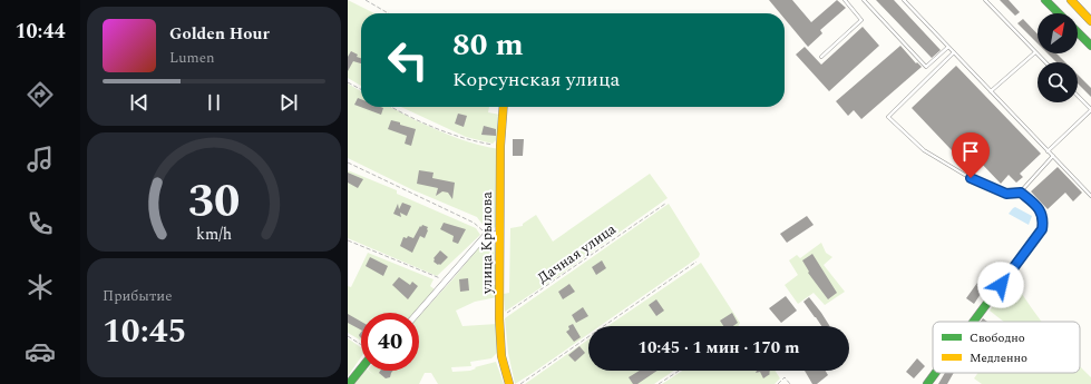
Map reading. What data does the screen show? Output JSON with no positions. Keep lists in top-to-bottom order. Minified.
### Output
{"streets":{"main road":["улица Крылова"],"path":["Дачная улица"]},"crossings":[["улица Крылова","Дачная улица"]],"legend":["Свободно","Медленно"],"north":"top right","page":{"tabs":"10:44","turn":["80 m","Корсунская улица"],"song":["Golden Hour","Lumen"],"tile":["Прибытие","10:45"],"limit":"40","trip":"10:45 · 1 мин · 170 m","gauge":["30","km/h"]}}
